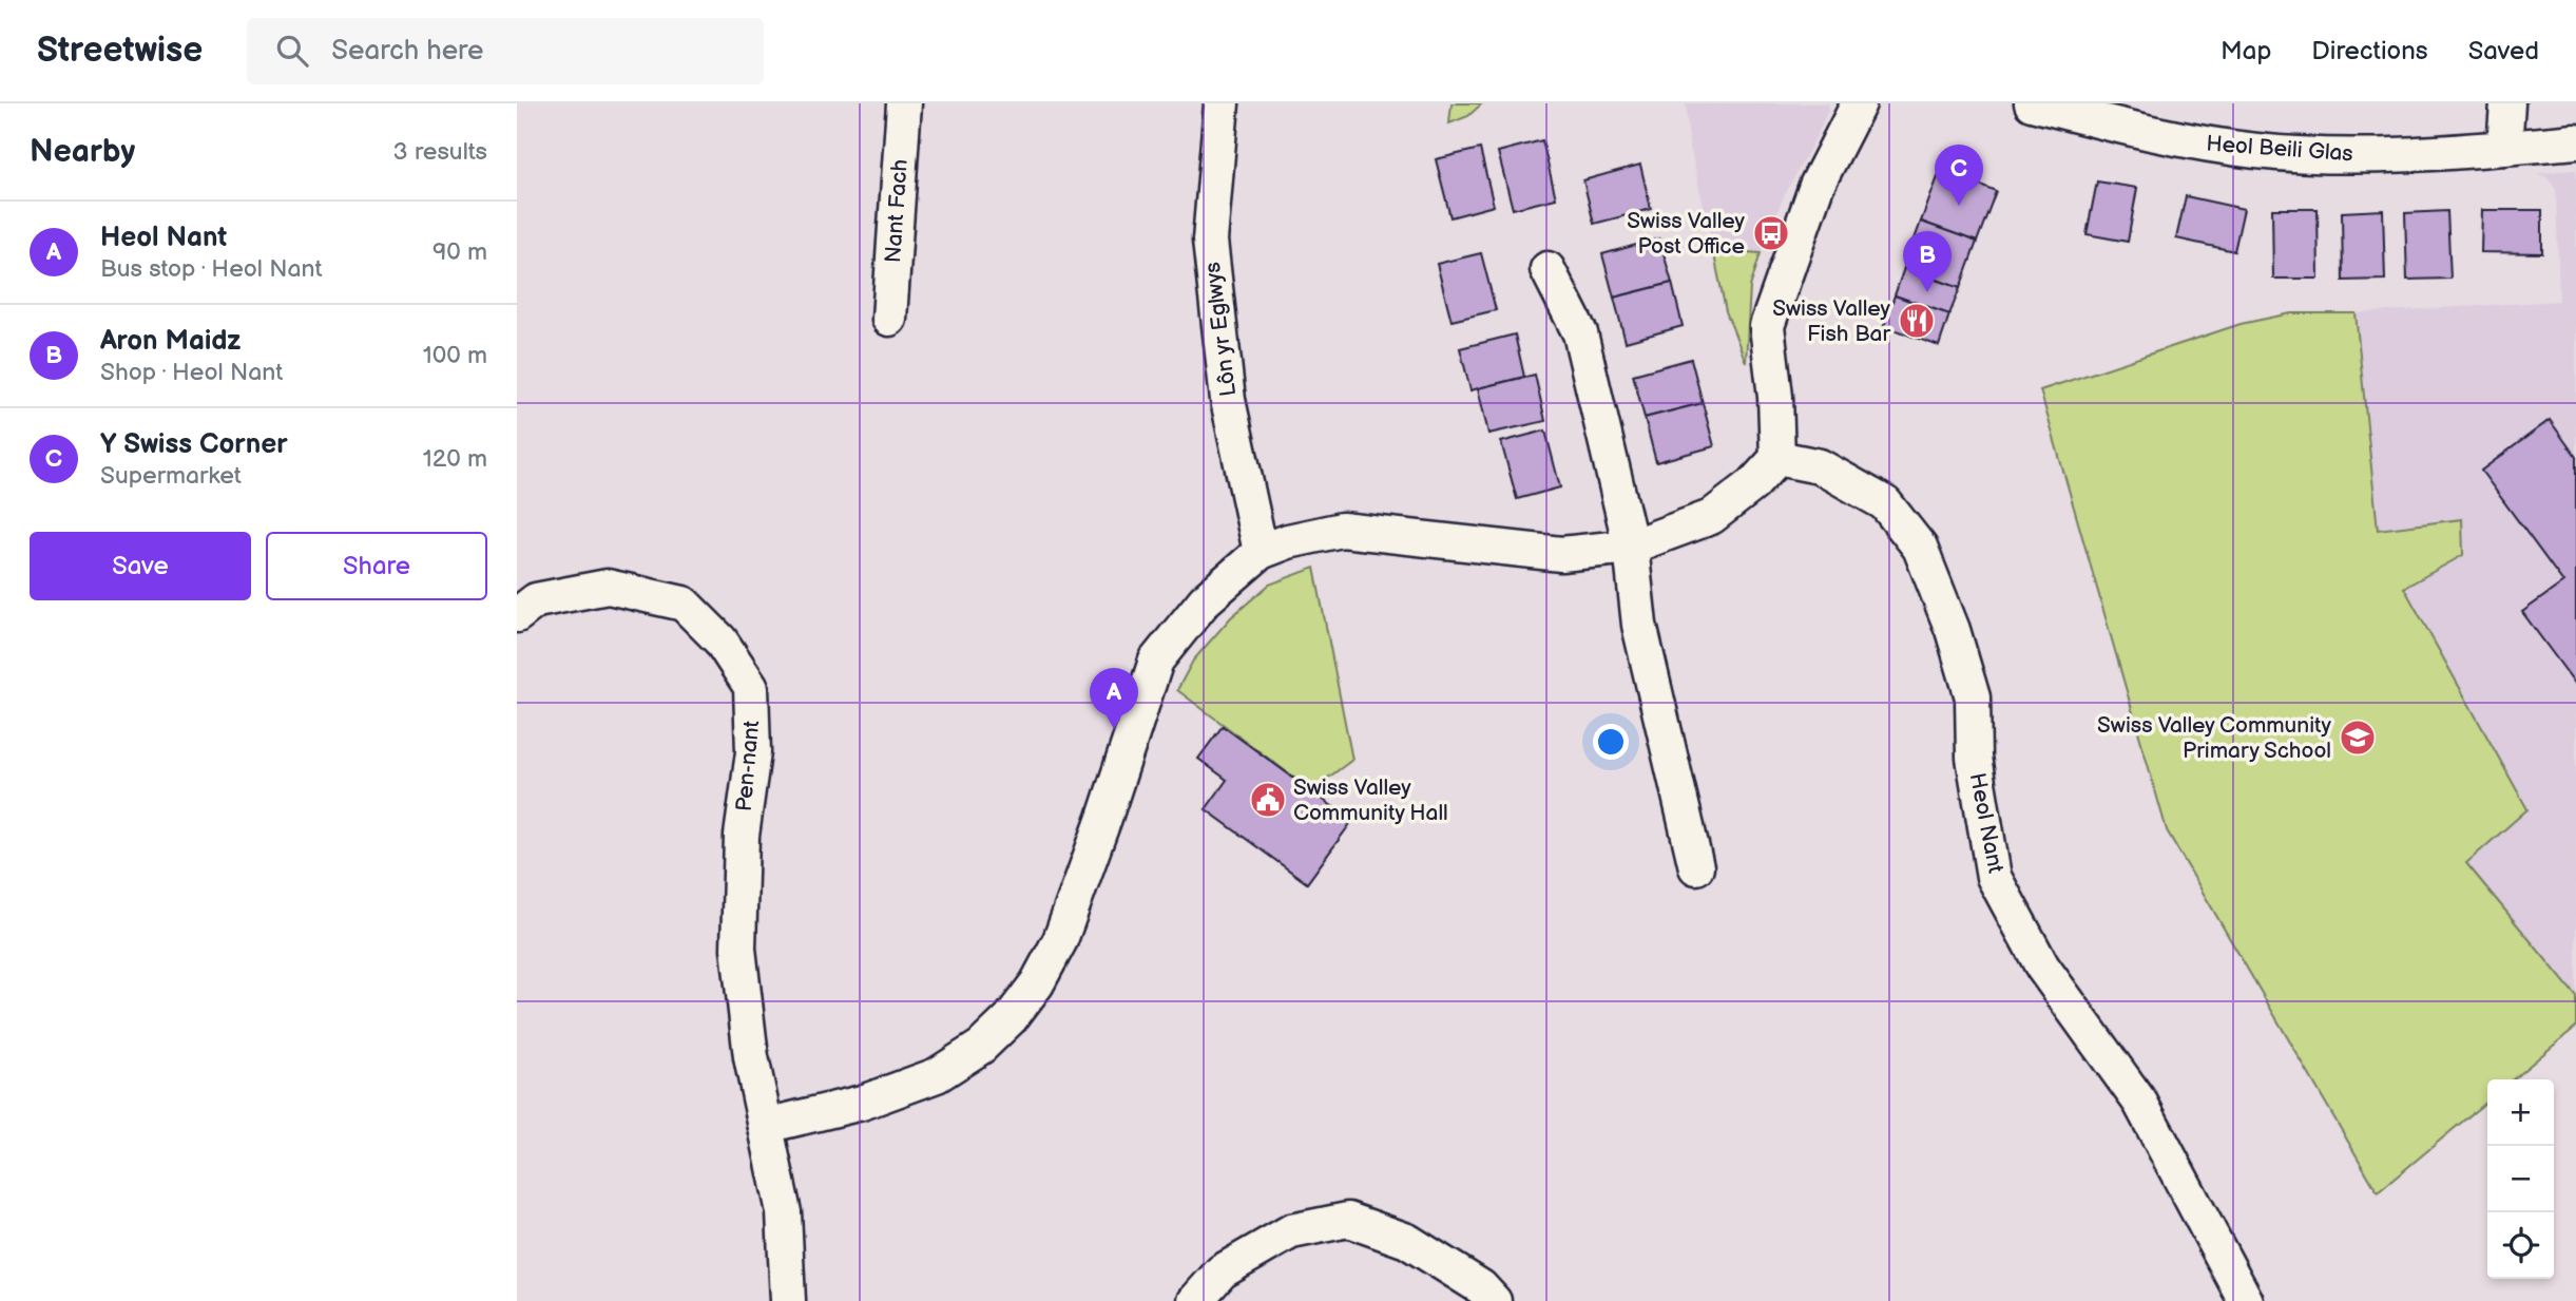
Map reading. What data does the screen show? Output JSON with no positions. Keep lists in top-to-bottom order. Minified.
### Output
{"streets":{"street":["Heol Beili Glas","Nant Fach","Lôn yr Eglwys","Pen-nant","Heol Nant"]},"places":{"bus stop":["Swiss Valley Post Office"],"restaurant":["Swiss Valley Fish Bar"],"school or university":["Swiss Valley Community Primary School"],"public building":["Swiss Valley Community Hall"]},"page":{"header":"Streetwise","search":"Search here","nav":["Map","Directions","Saved"],"heading":["Nearby","3 results"],"pins":["C","B","A"],"list":[{"mark":"A","name":"Heol Nant","note":"Bus stop · Heol Nant","value":"90 m"},{"mark":"B","name":"Aron Maidz","note":"Shop · Heol Nant","value":"100 m"},{"mark":"C","name":"Y Swiss Corner","note":"Supermarket","value":"120 m"}],"buttons":["Save","Share"],"map_buttons":["+","−"]}}
